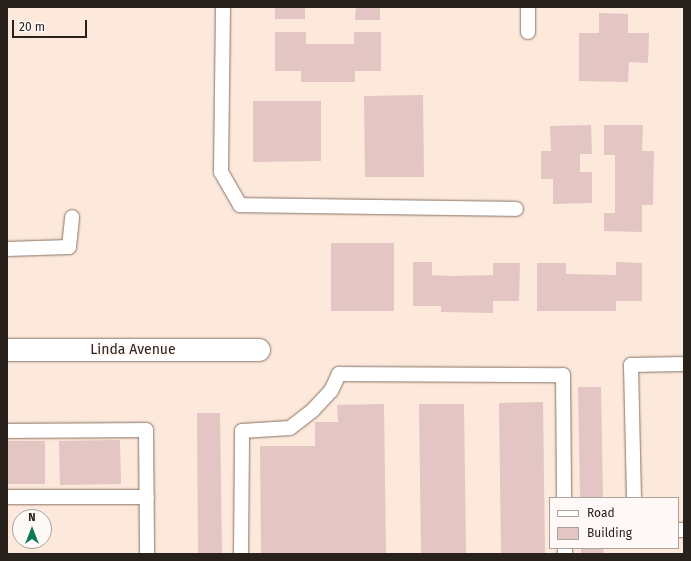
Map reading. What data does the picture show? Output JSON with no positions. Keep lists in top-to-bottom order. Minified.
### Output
{"streets":{"street":["Linda Avenue"]},"legend":["Road","Building"],"scale_bar":"20 m","north":"top"}
